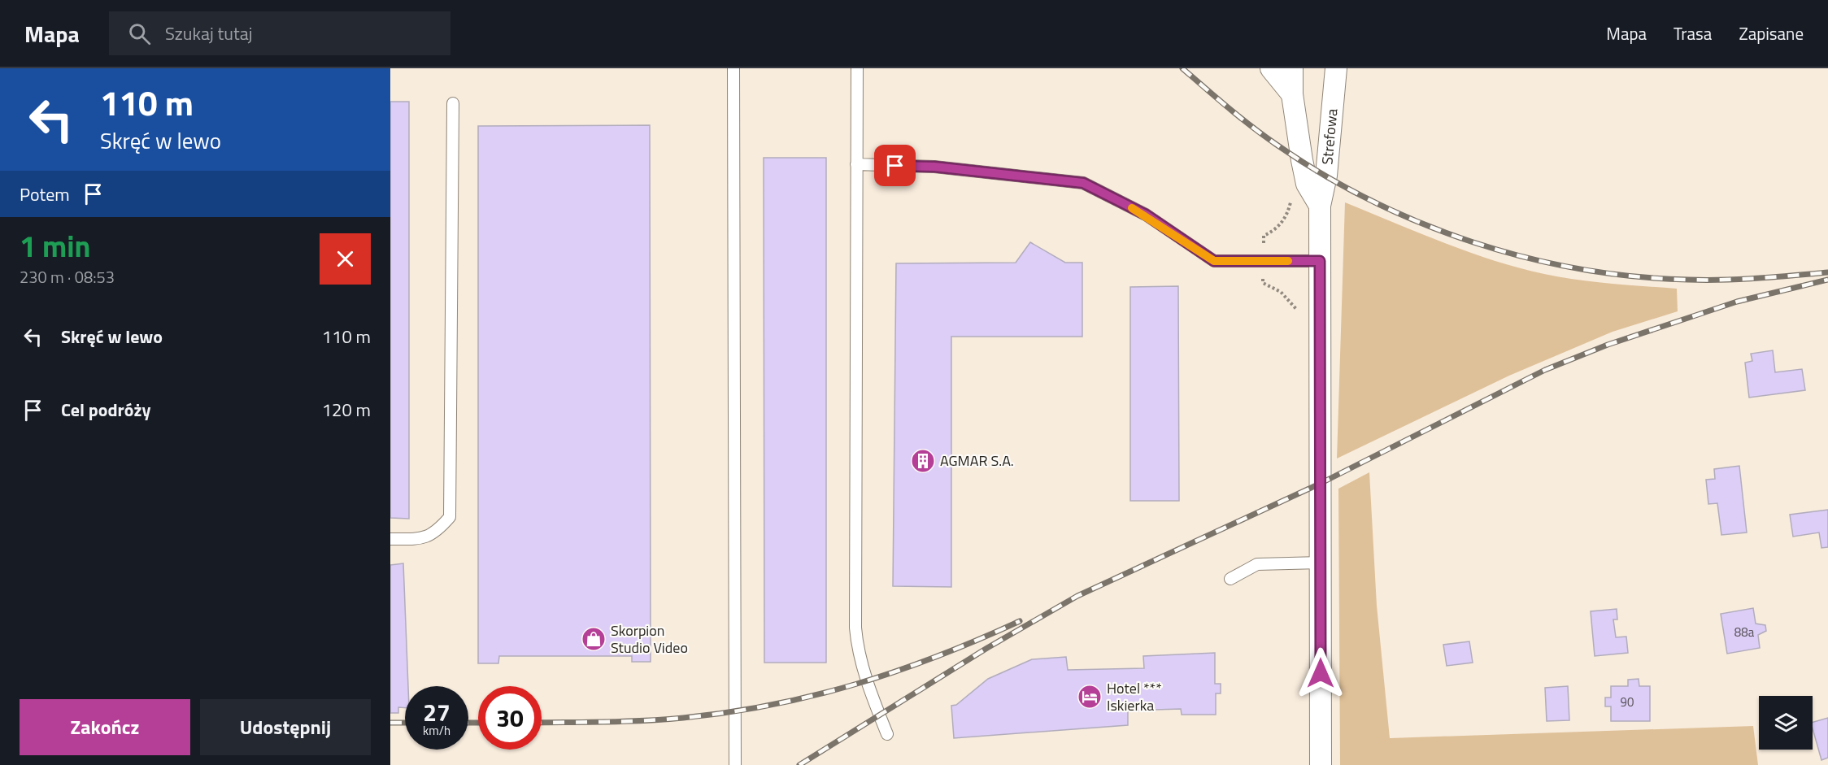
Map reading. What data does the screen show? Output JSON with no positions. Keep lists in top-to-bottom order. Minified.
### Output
{"streets":{"street":["Strefowa"]},"places":{"building":["AGMAR S.A."],"shop":["Skorpion Studio Video"],"hotel":["Hotel *** Iskierka"]},"house_numbers":["88a","90"],"page":{"header":"Mapa","search":"Szukaj tutaj","nav":["Mapa","Trasa","Zapisane"],"turn":["110 m","Skręć w lewo"],"then":"Potem","heading":["1 min","230 m · 08:53"],"list":[{"name":"Skręć w lewo","value":"110 m"},{"name":"Cel podróży","value":"120 m"}],"speed":"27 km/h","limit":"30","buttons":["Zakończ","Udostępnij"]}}
